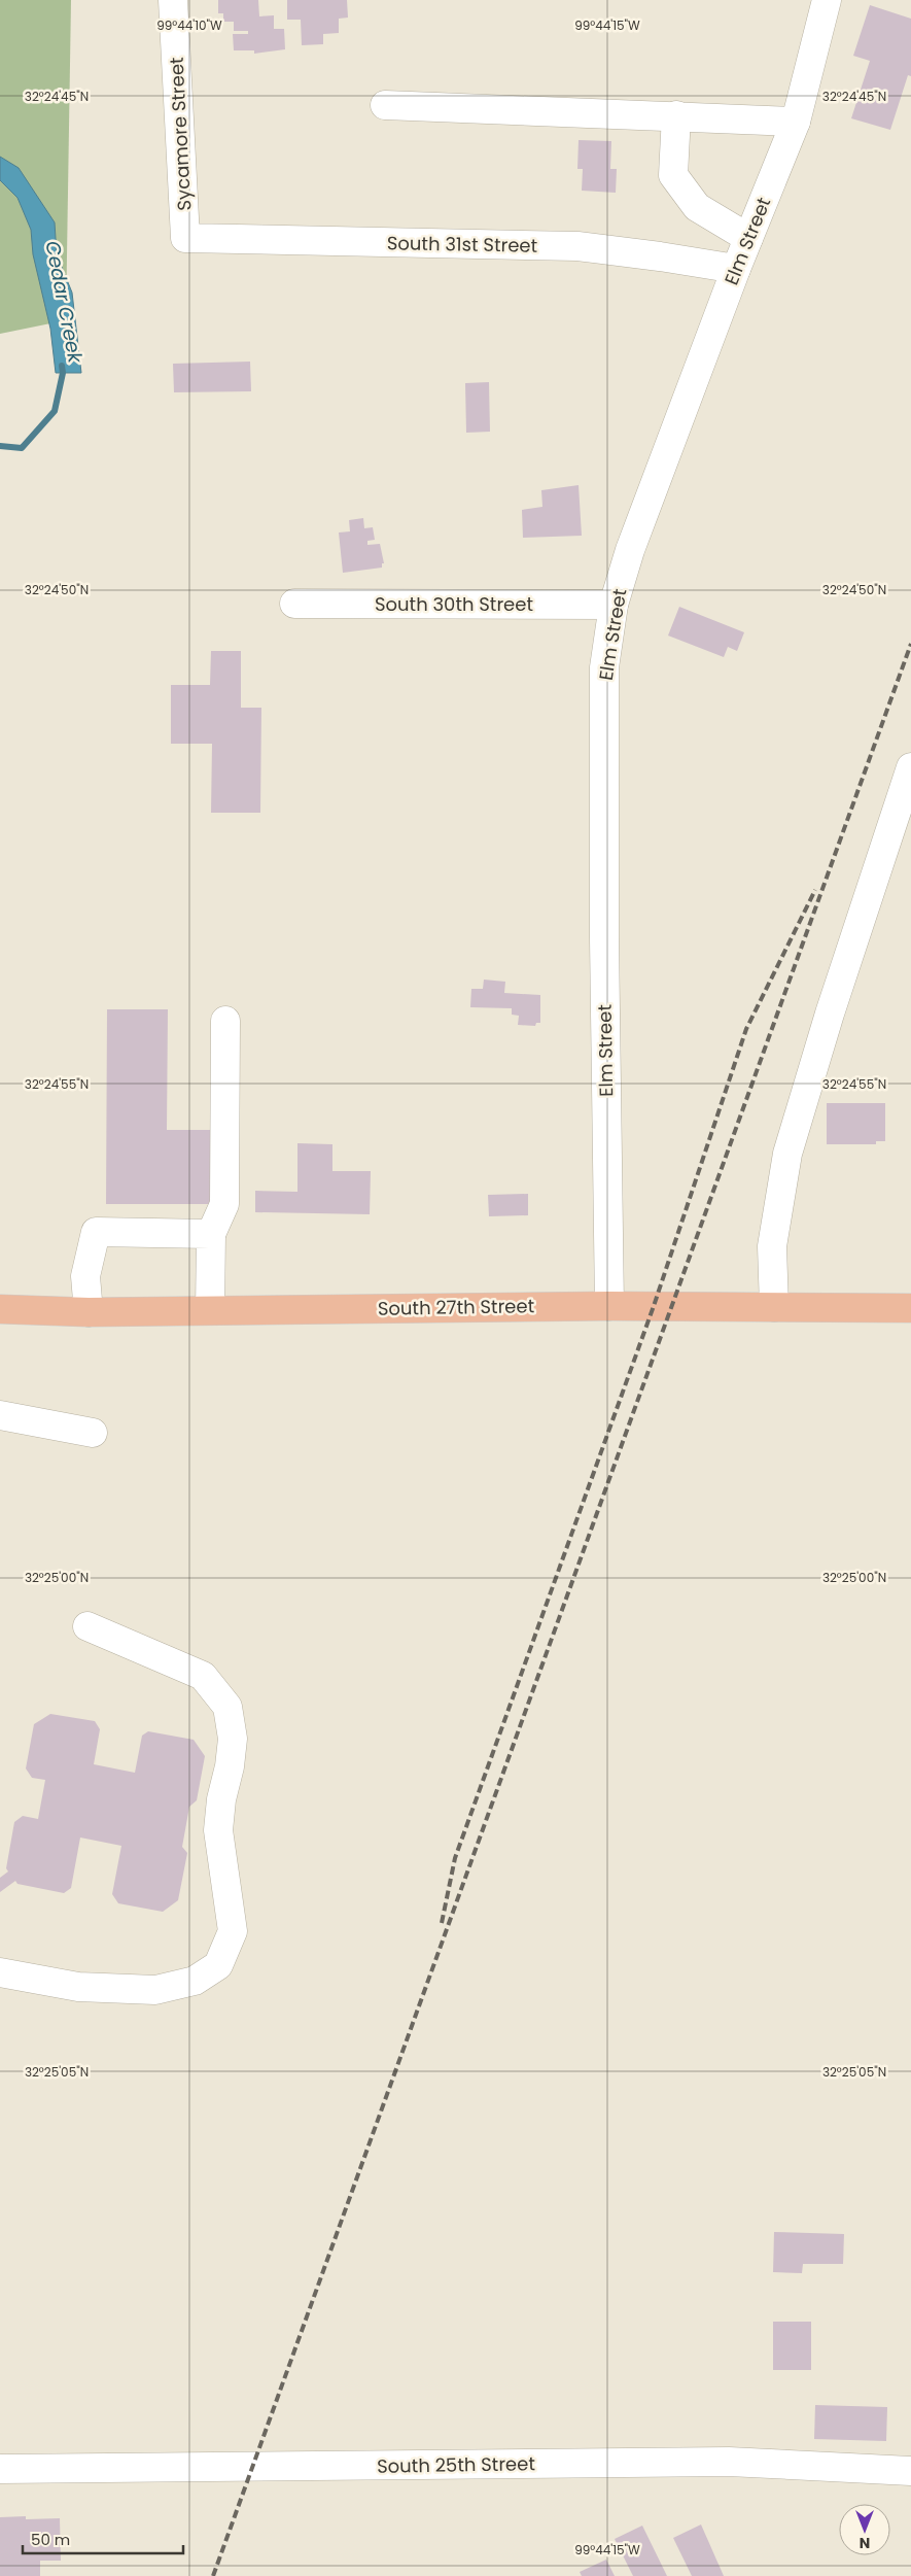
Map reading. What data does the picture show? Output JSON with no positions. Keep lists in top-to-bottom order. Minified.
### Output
{"streets":{"main road":["South 27th Street"],"street":["Sycamore Street","Elm Street","South 31st Street","South 30th Street","South 25th Street"]},"crossings":[["Sycamore Street","South 31st Street"],["Elm Street","South 31st Street"],["Elm Street","South 30th Street"],["Elm Street","South 27th Street"]],"water":["Cedar Creek"],"scale_bar":"50 m","north":"bottom","coordinates":["99°44'10\"W","99°44'15\"W","32°24'45\"N","32°24'50\"N","32°24'55\"N","32°25'00\"N","32°25'05\"N"]}
